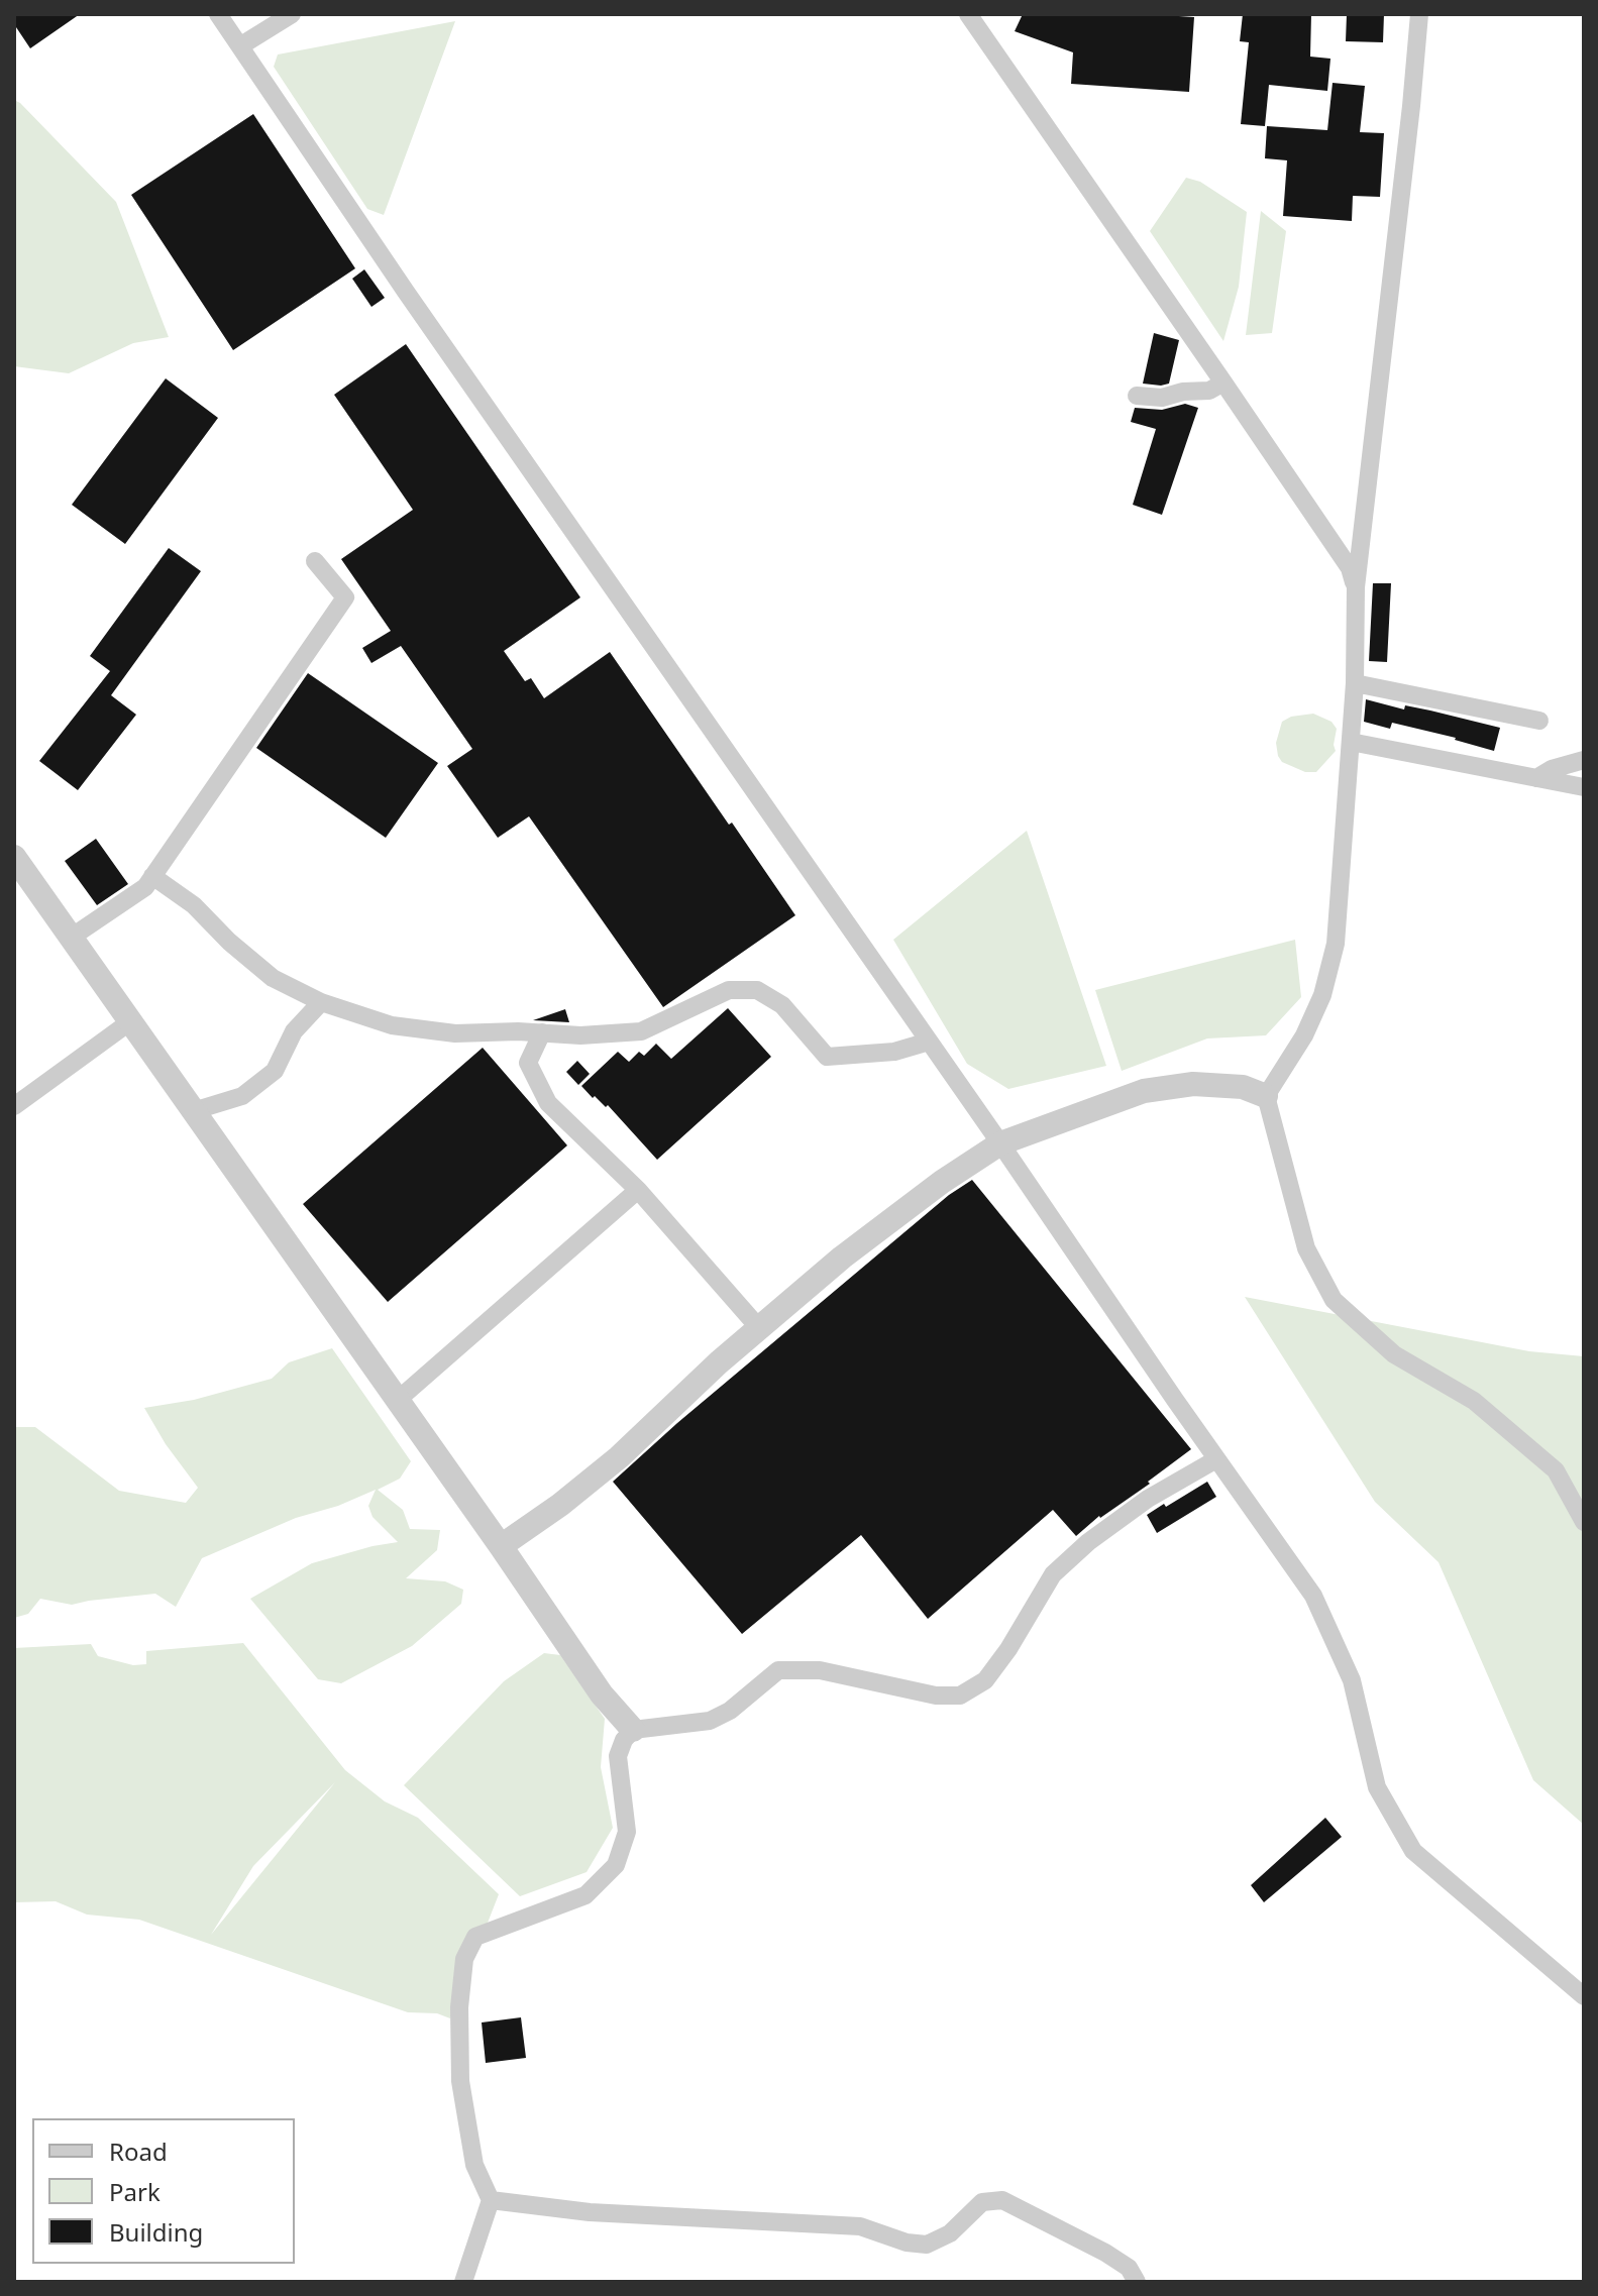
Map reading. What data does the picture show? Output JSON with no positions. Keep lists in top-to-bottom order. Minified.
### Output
{"legend":["Road","Park","Building"]}
